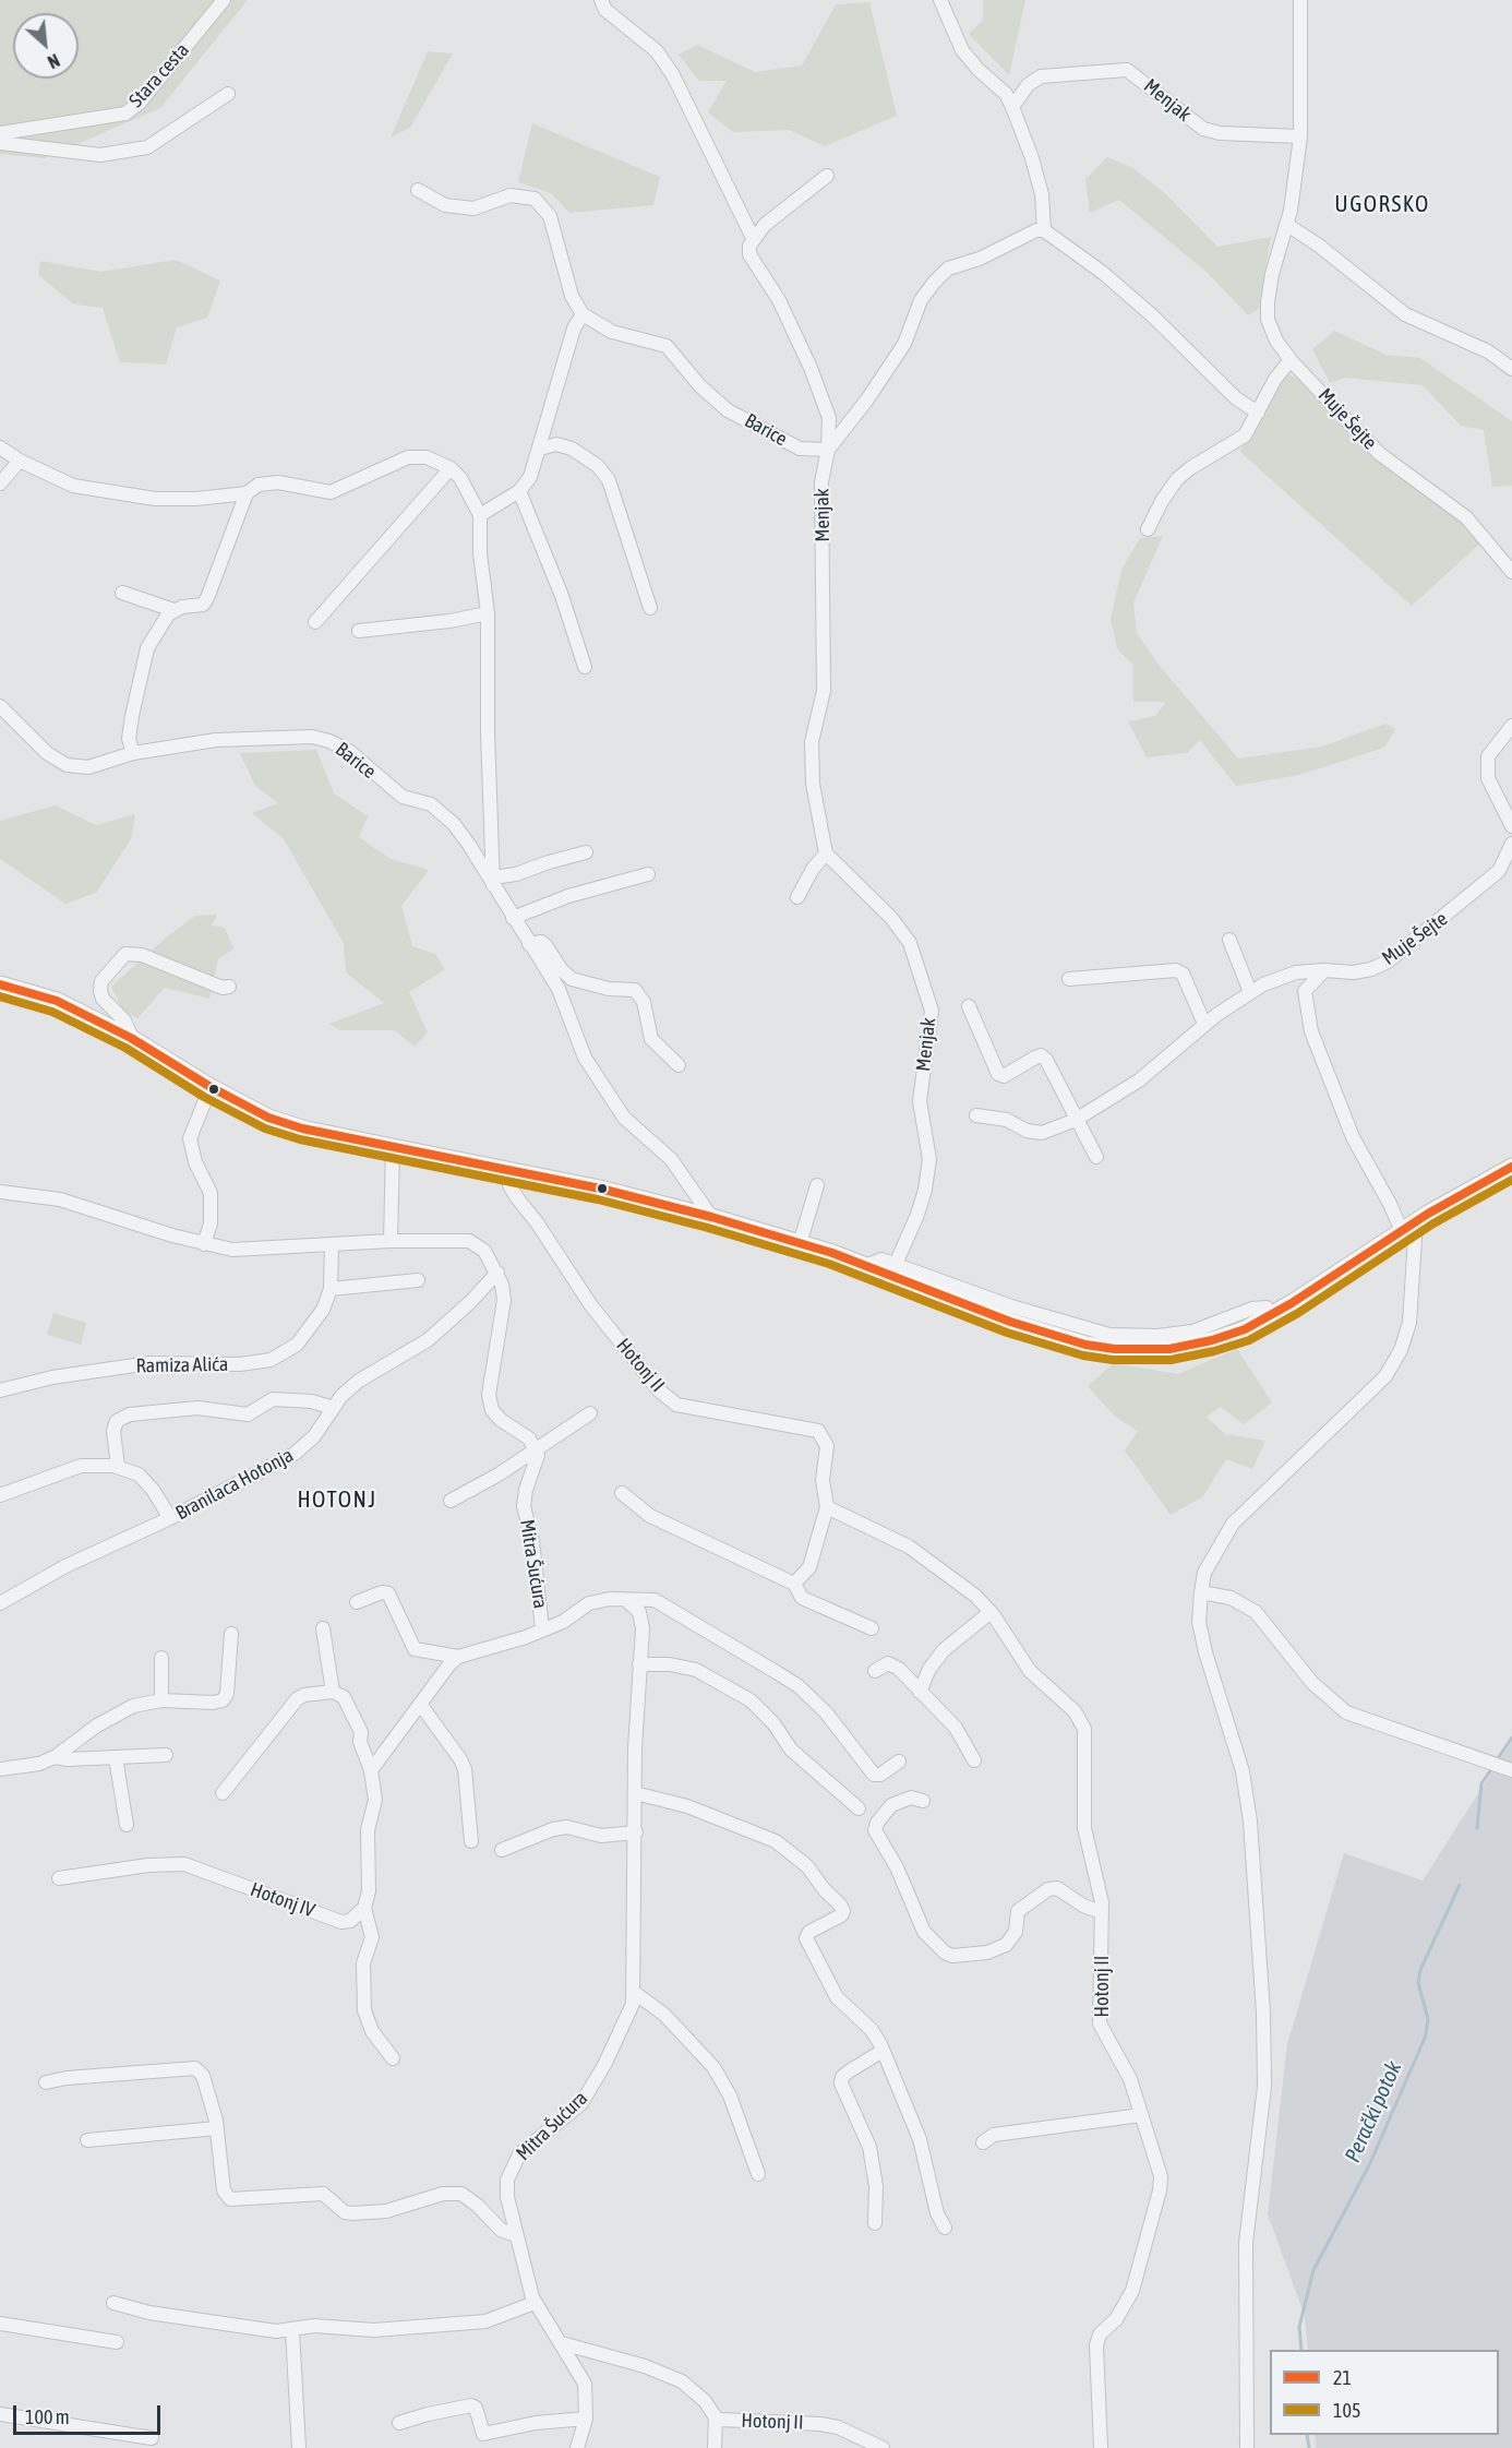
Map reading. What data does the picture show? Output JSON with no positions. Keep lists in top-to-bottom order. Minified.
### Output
{"streets":{"street":["Stara cesta","Menjak","Muje Šejte","Barice","Ramiza Alića","Hotonj II","Branilaca Hotonja","Mitra Šućura","Hotonj IV"]},"crossings":[["Menjak","Muje Šejte"],["Menjak","Barice"],["Hotonj II","Mitra Šućura"]],"districts":["UGORSKO","HOTONJ"],"water":["Perački potok"],"lines":["transit line 21","transit line 105"],"legend":["21","105"],"scale_bar":"100 m","north":"bottom right"}
